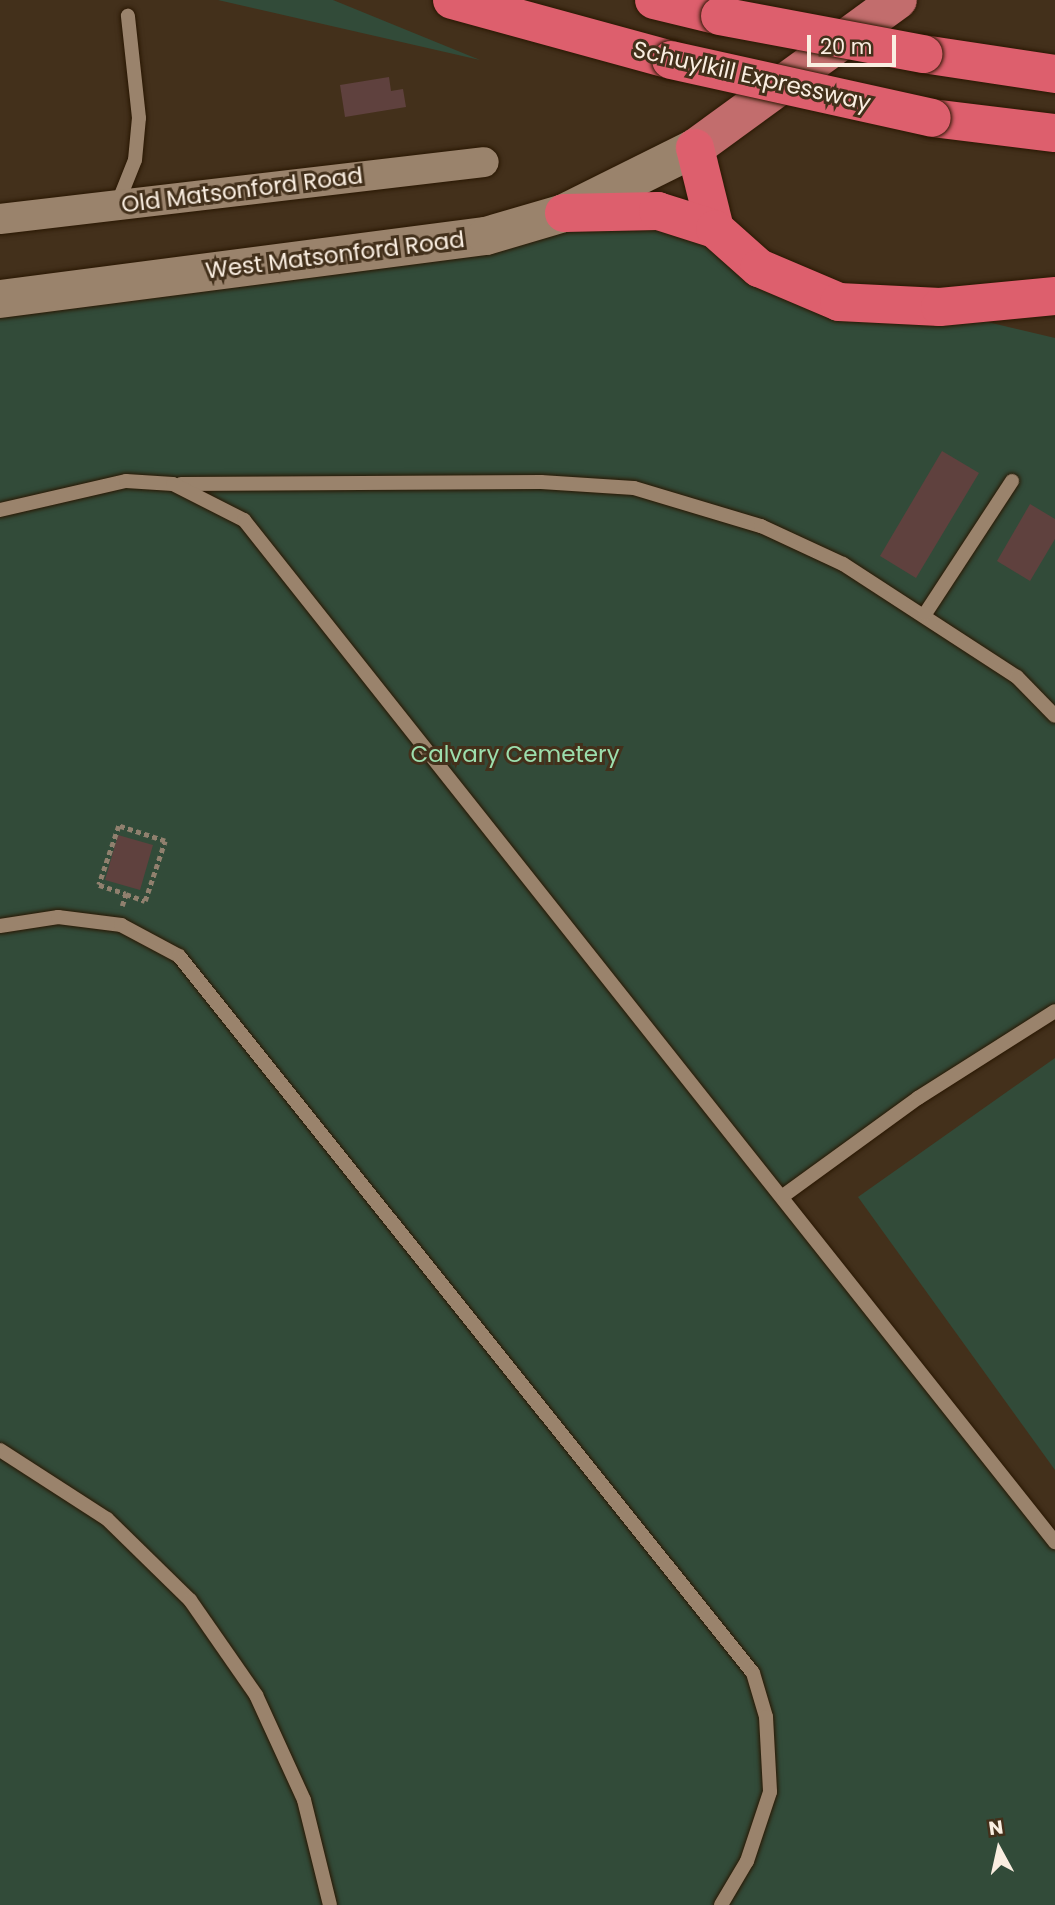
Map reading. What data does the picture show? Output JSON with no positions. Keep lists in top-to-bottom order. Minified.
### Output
{"streets":{"highway":["Schuylkill Expressway"],"main road":["West Matsonford Road"],"street":["Old Matsonford Road"]},"parks":["Calvary Cemetery"],"scale_bar":"20 m","north":"top"}
